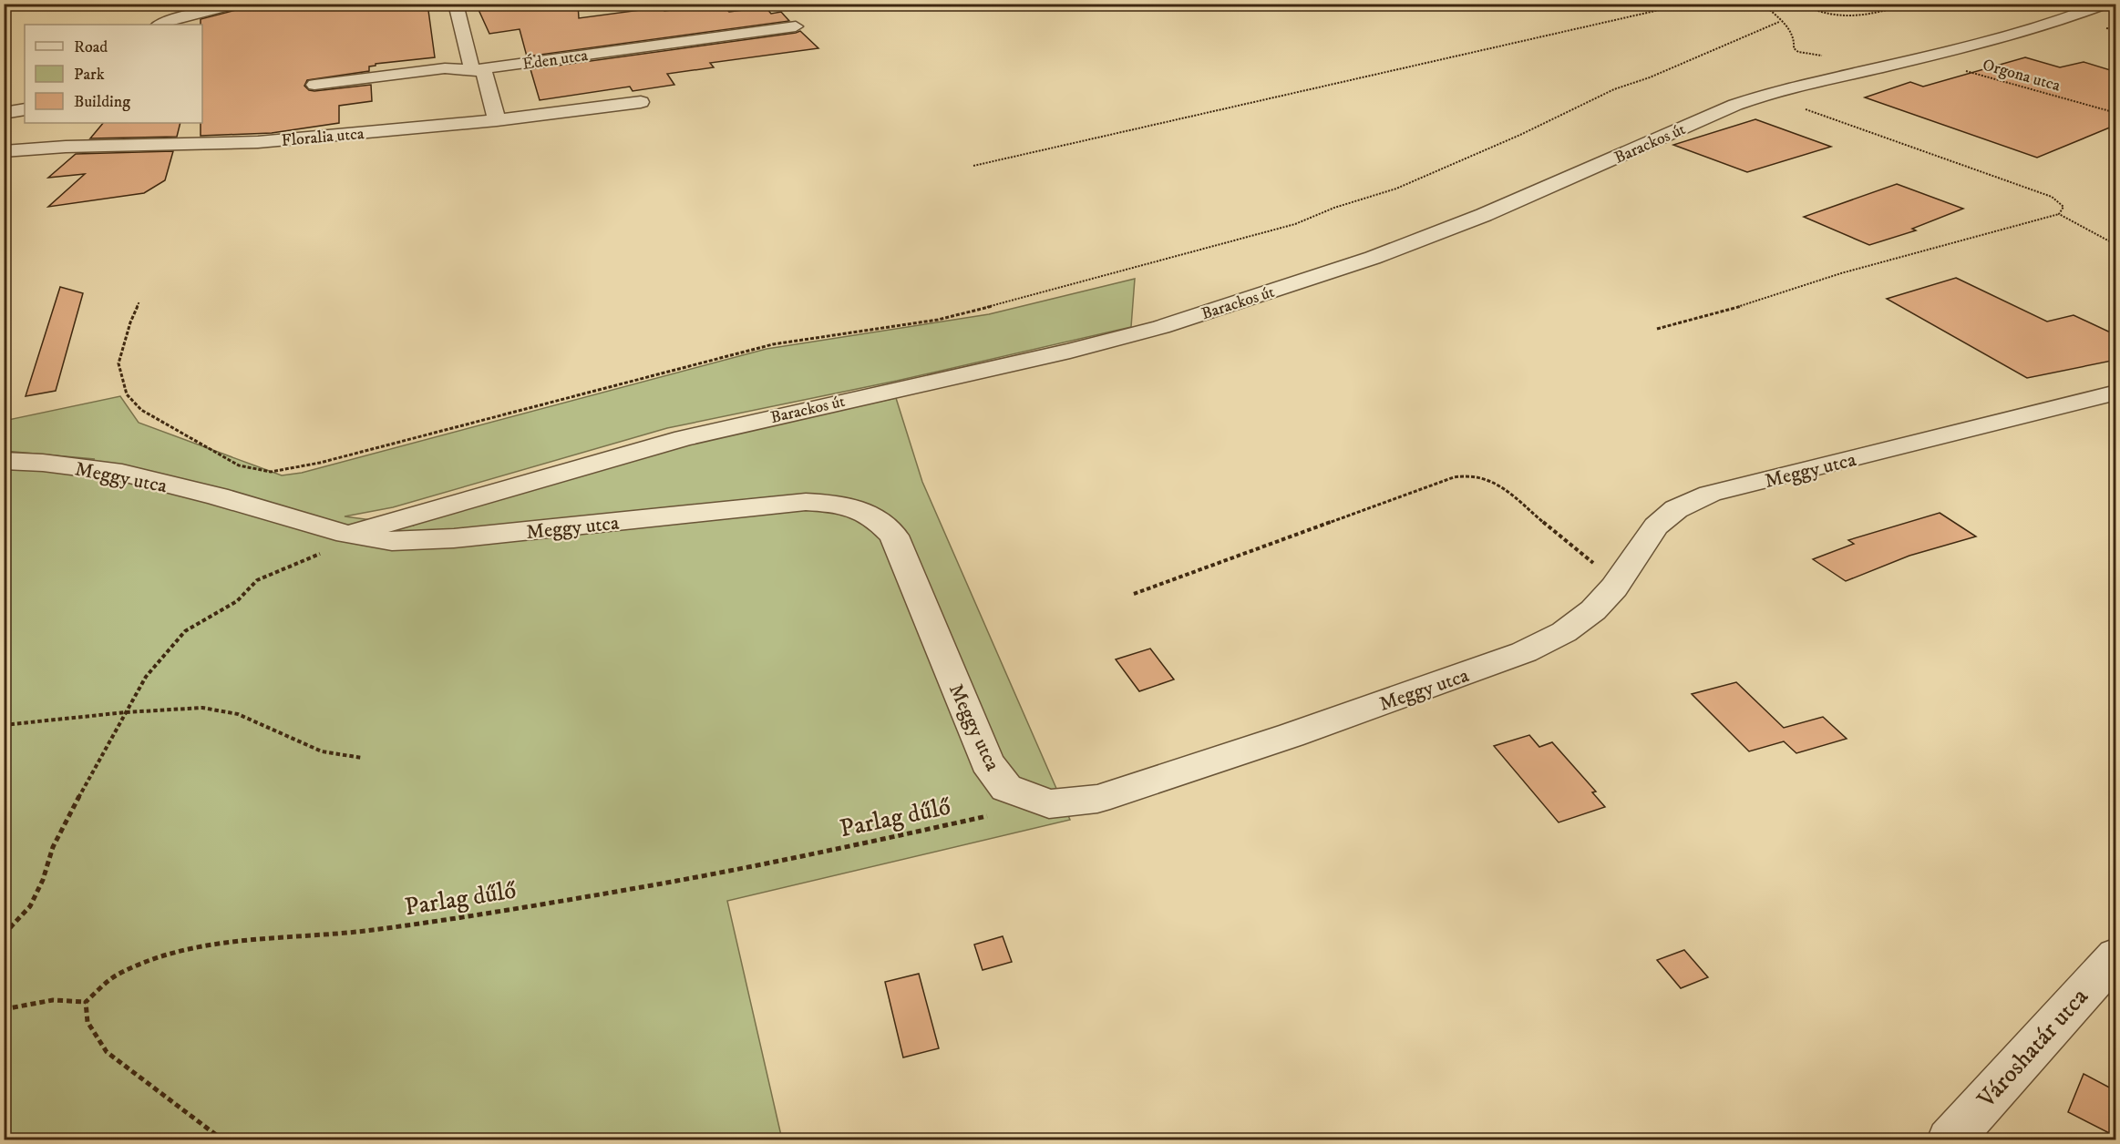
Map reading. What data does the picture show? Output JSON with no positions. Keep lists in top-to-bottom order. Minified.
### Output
{"streets":{"street":["Éden utca","Floralia utca","Barackos út","Meggy utca","Városhatár utca"],"path":["Orgona utca","Parlag dűlő"]},"crossings":[["Orgona utca","Barackos út"],["Barackos út","Meggy utca"],["Meggy utca","Parlag dűlő"]],"legend":["Road","Park","Building"]}
